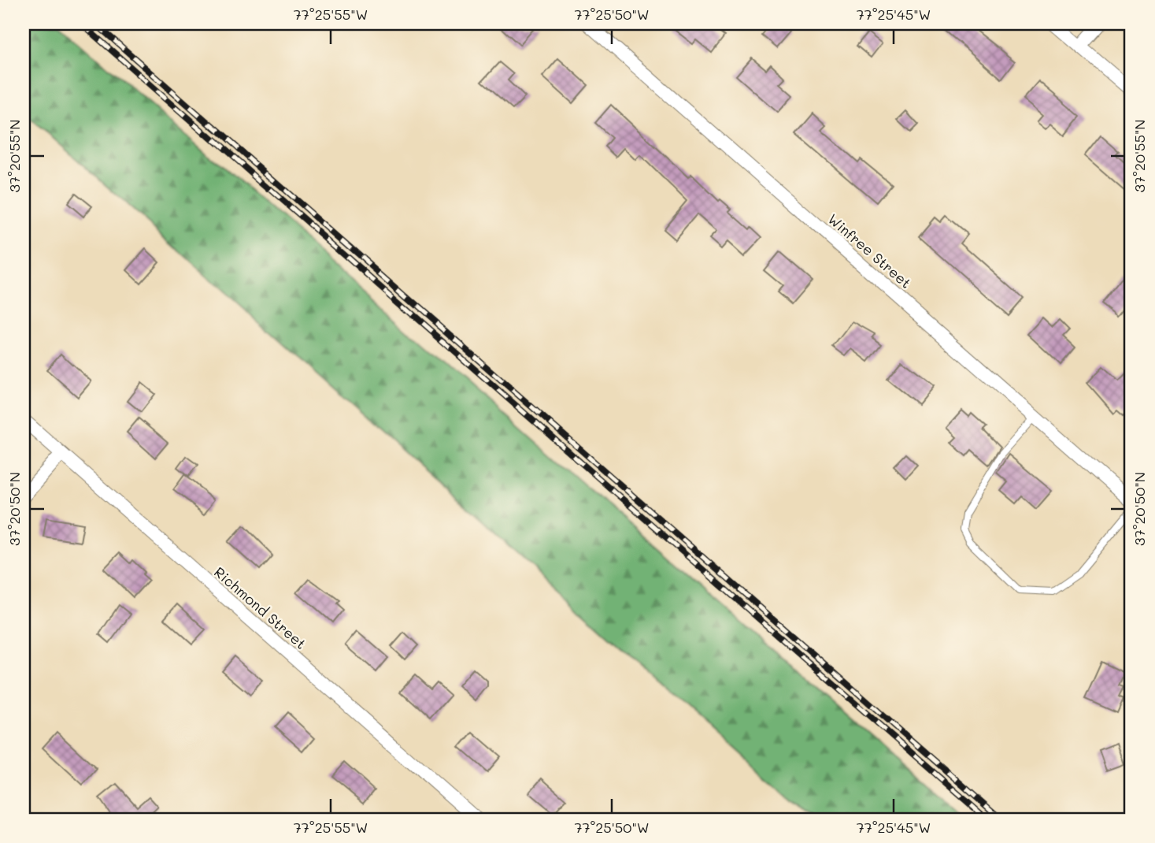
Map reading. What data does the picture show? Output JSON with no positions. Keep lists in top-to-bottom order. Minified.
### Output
{"streets":{"street":["Winfree Street","Richmond Street"]},"coordinates":["77°25'55\"W","77°25'50\"W","77°25'45\"W","37°20'55\"N","37°20'50\"N"]}
